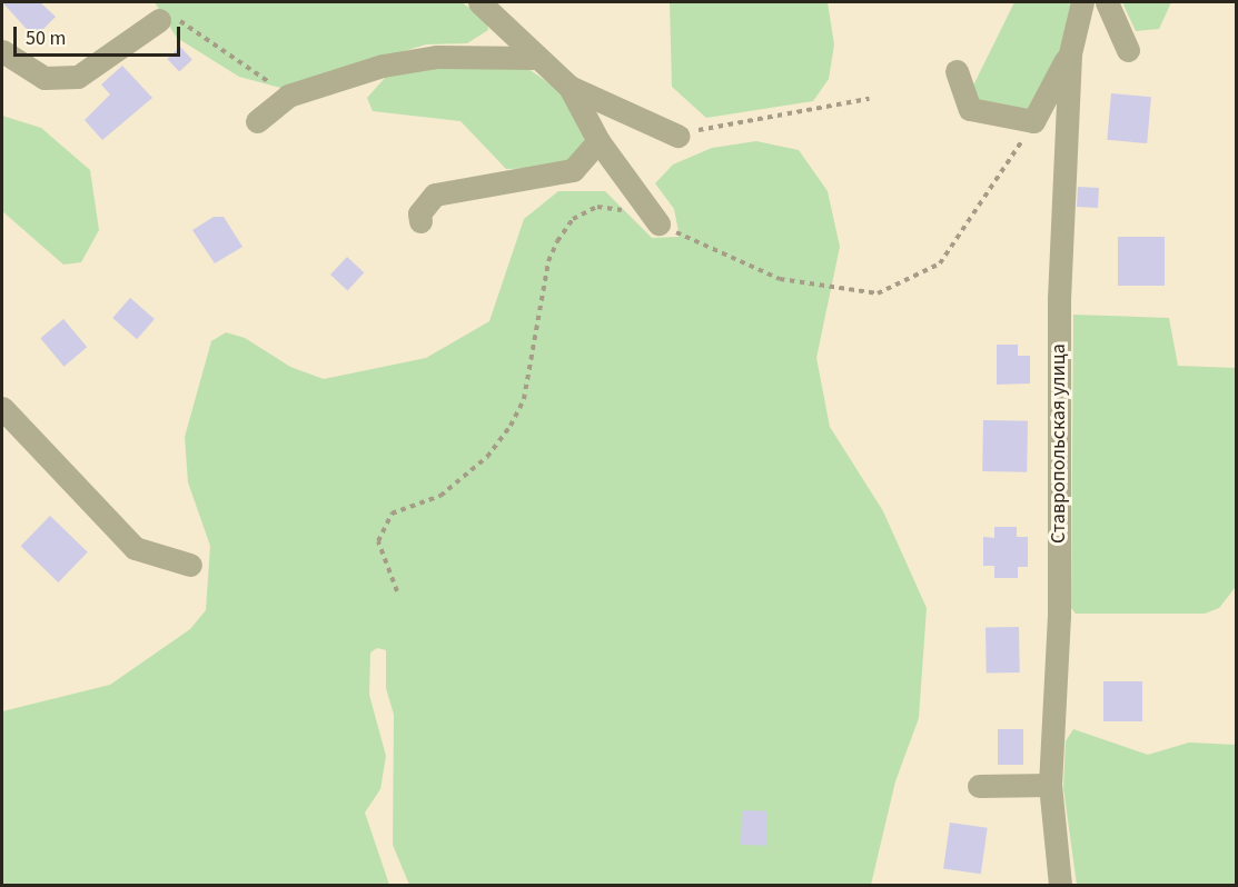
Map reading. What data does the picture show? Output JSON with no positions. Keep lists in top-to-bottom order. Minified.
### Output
{"streets":{"street":["Ставропольская улица"]},"scale_bar":"50 m"}
